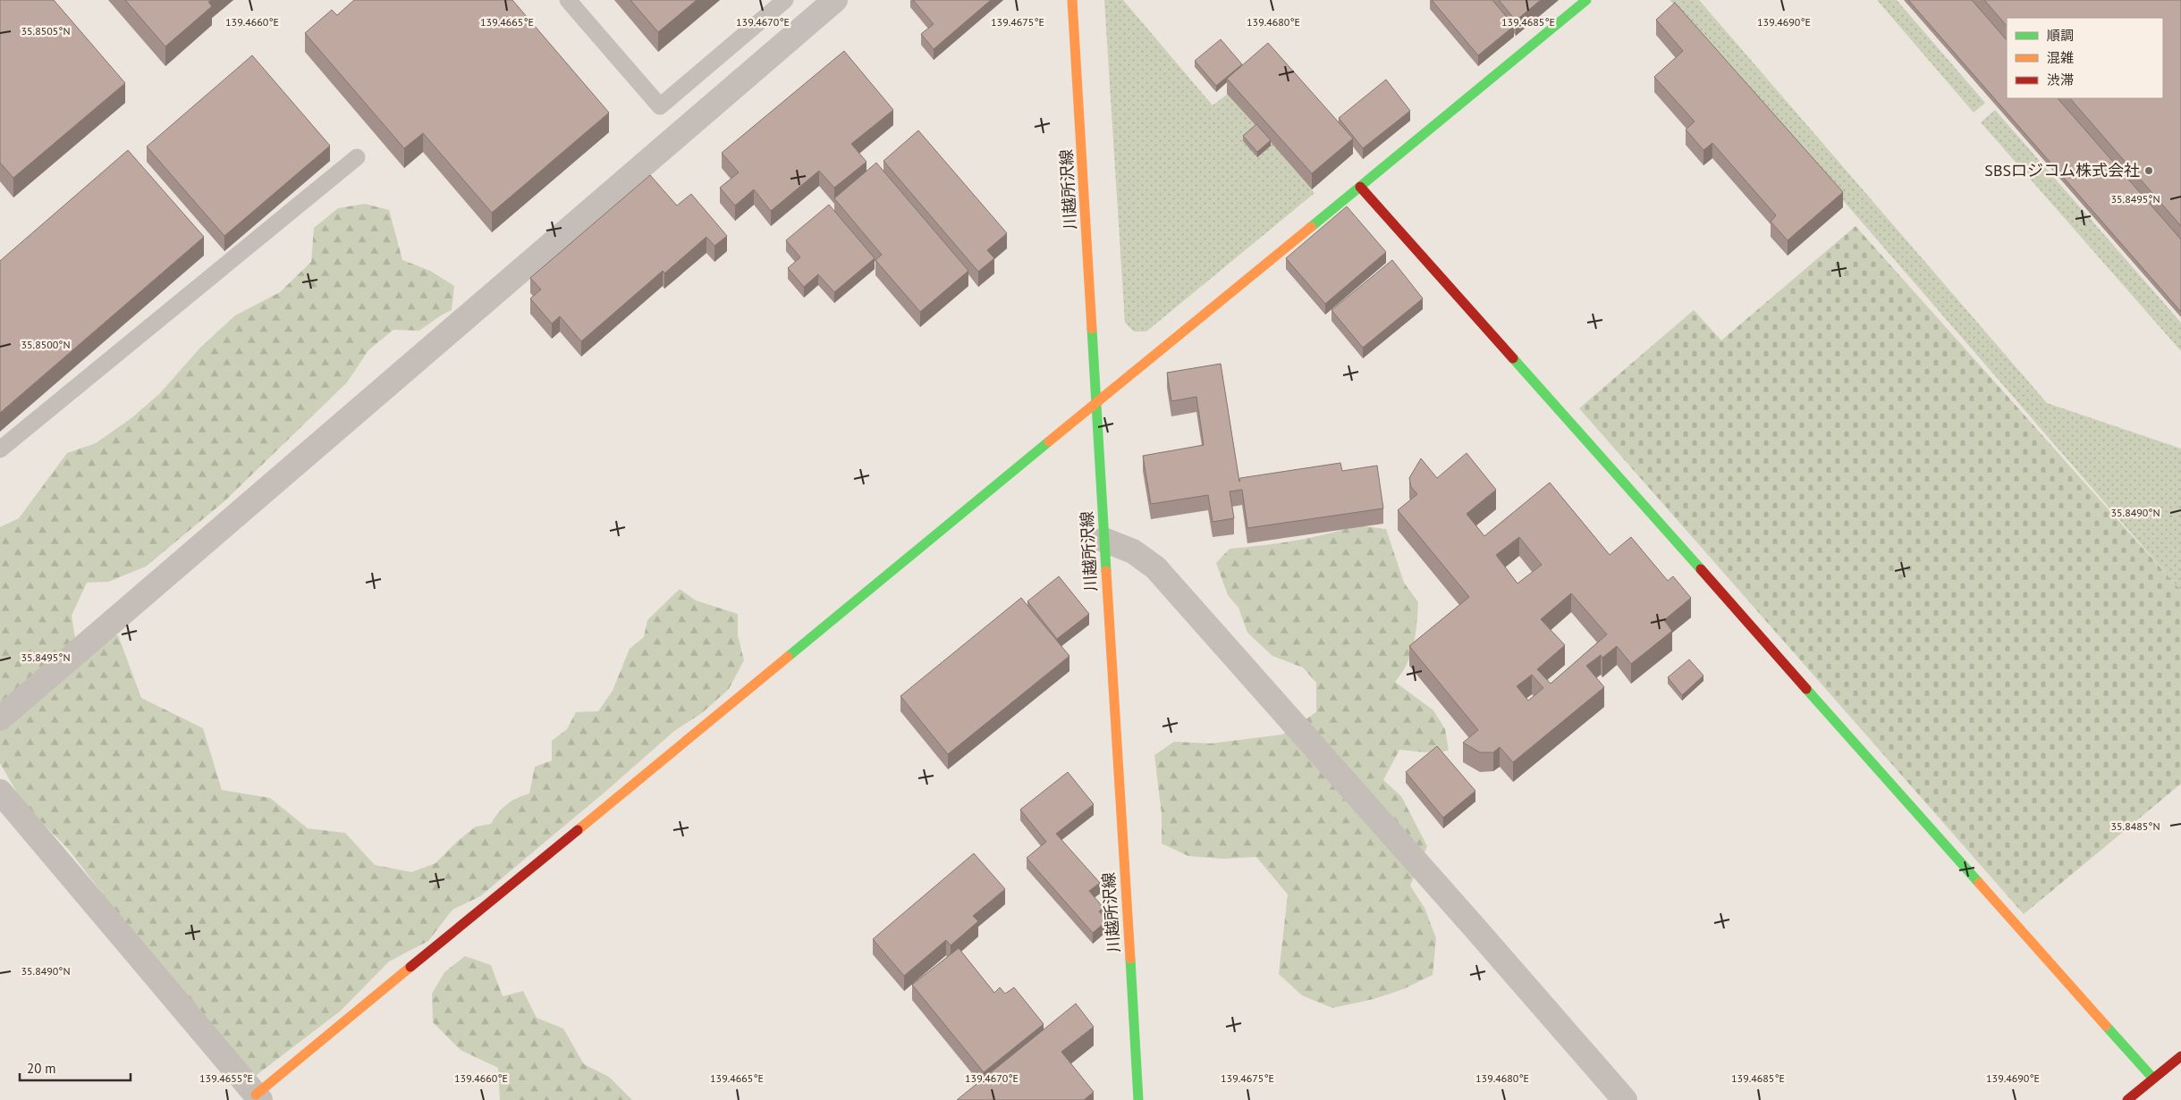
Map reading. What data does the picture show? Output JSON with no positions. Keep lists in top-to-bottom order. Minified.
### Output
{"streets":{"street":["川越所沢線"]},"places":["SBSロジコム株式会社"],"legend":["順調","混雑","渋滞"],"scale_bar":"20 m","coordinates":["139.4660°E","139.4665°E","139.4670°E","139.4675°E","139.4680°E","139.4685°E","139.4690°E","35.8505°N","35.8495°N","35.8500°N","35.8490°N","35.8485°N","139.4655°E"]}
